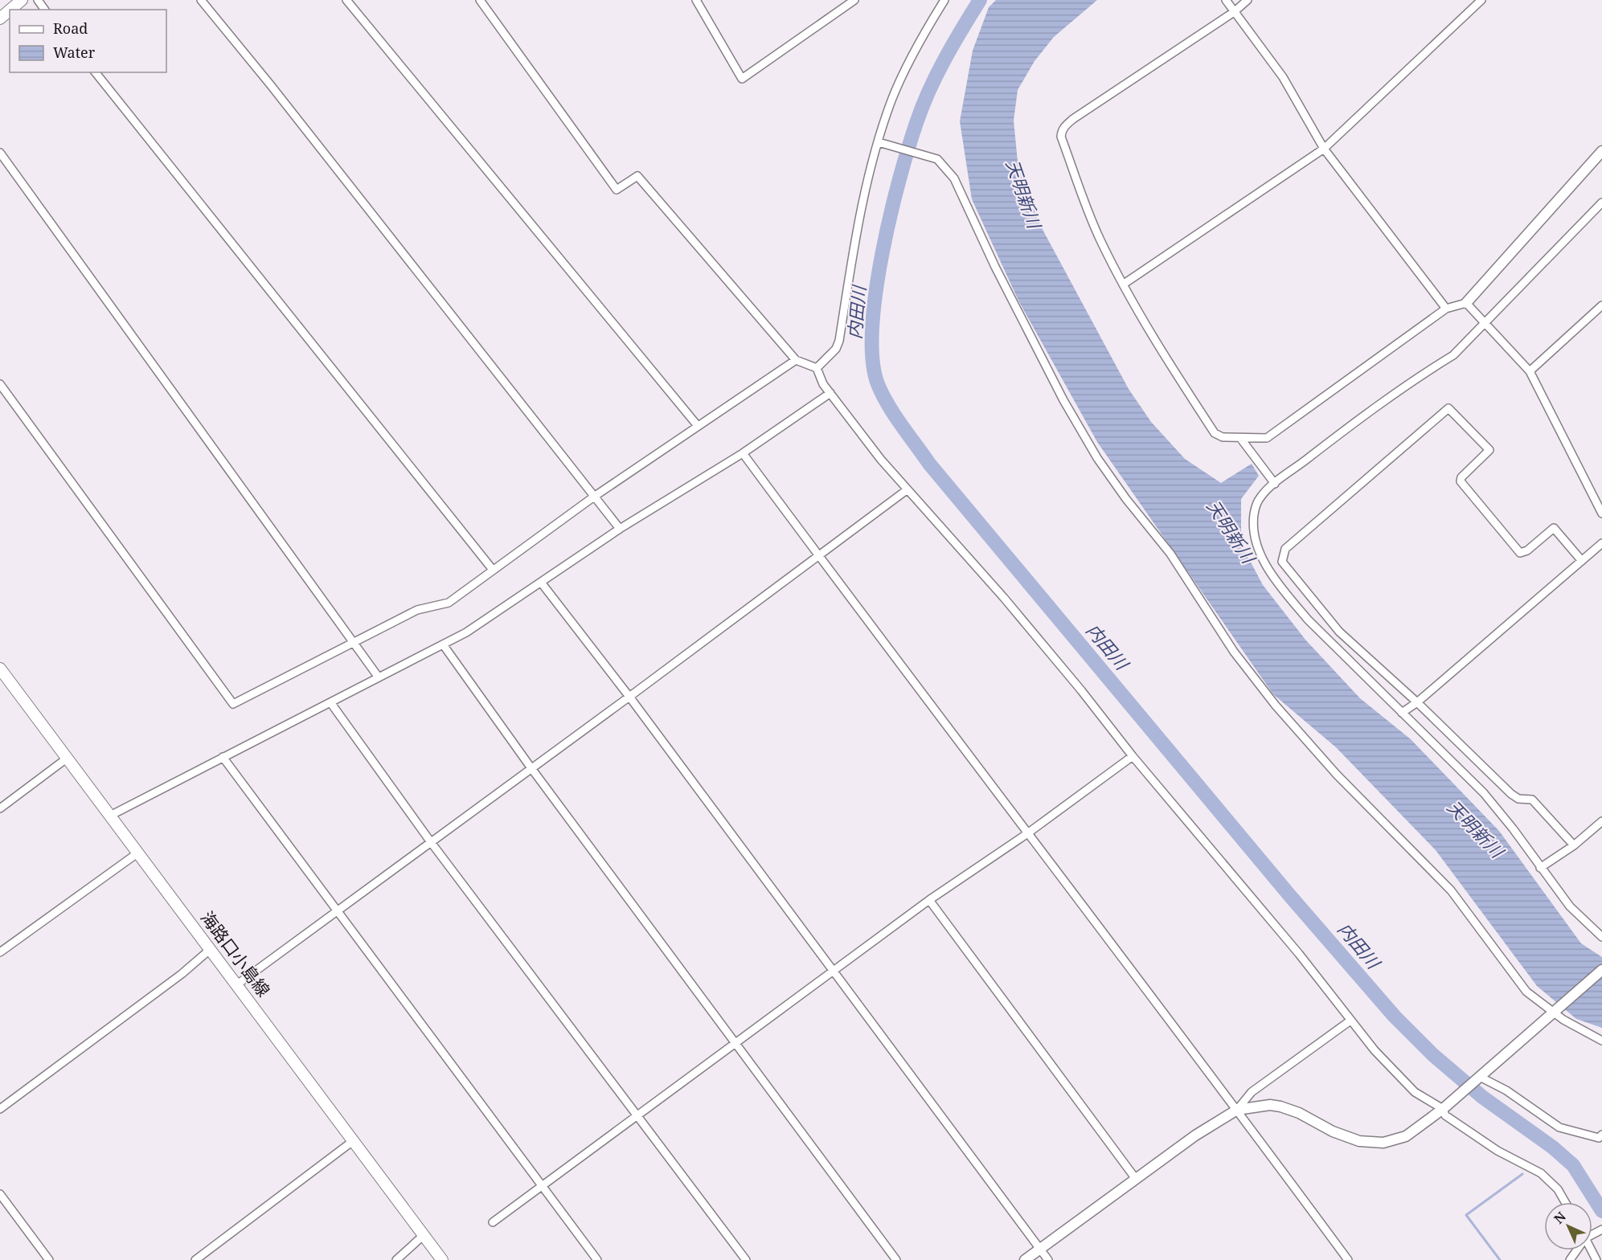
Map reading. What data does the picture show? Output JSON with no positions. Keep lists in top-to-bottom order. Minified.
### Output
{"streets":{"main road":["海路口小島線"]},"water":["天明新川","内田川"],"legend":["Road","Water"],"north":"top left"}
